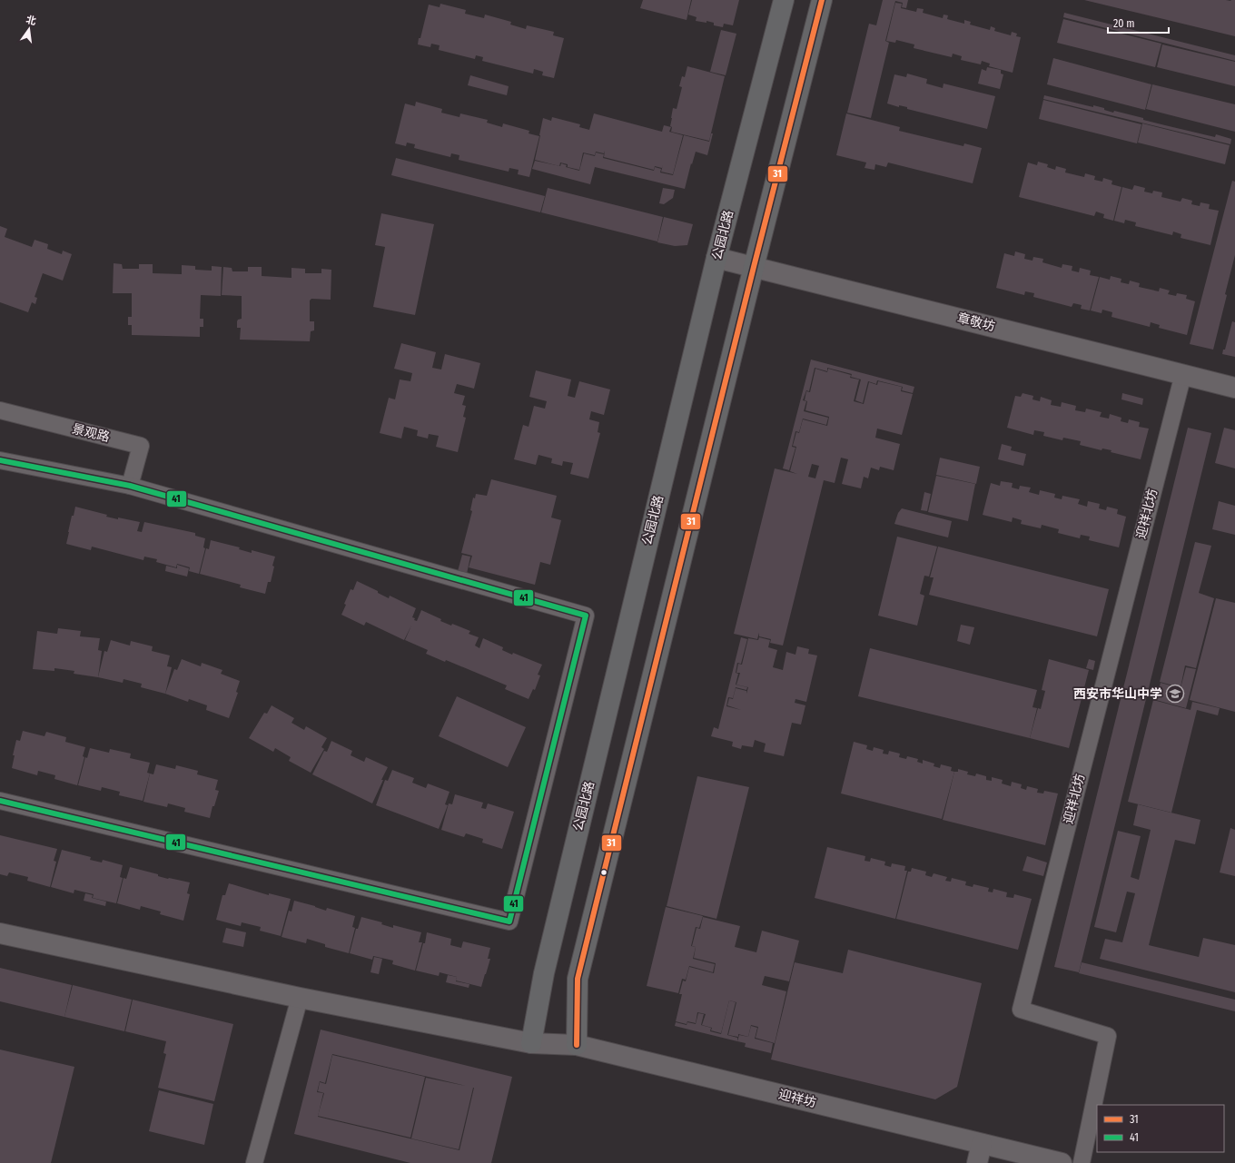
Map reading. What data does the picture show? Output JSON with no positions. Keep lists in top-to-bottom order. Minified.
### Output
{"streets":{"main road":["公园北路"],"street":["章敬坊","景观路","迎祥北坊","迎祥坊"]},"crossings":[["公园北路","章敬坊"],["公园北路","迎祥坊"],["章敬坊","迎祥北坊"]],"places":{"school or university":["西安市华山中学"]},"lines":["transit line 31","transit line 41"],"legend":["31","41"],"scale_bar":"20 m","north":"top"}
